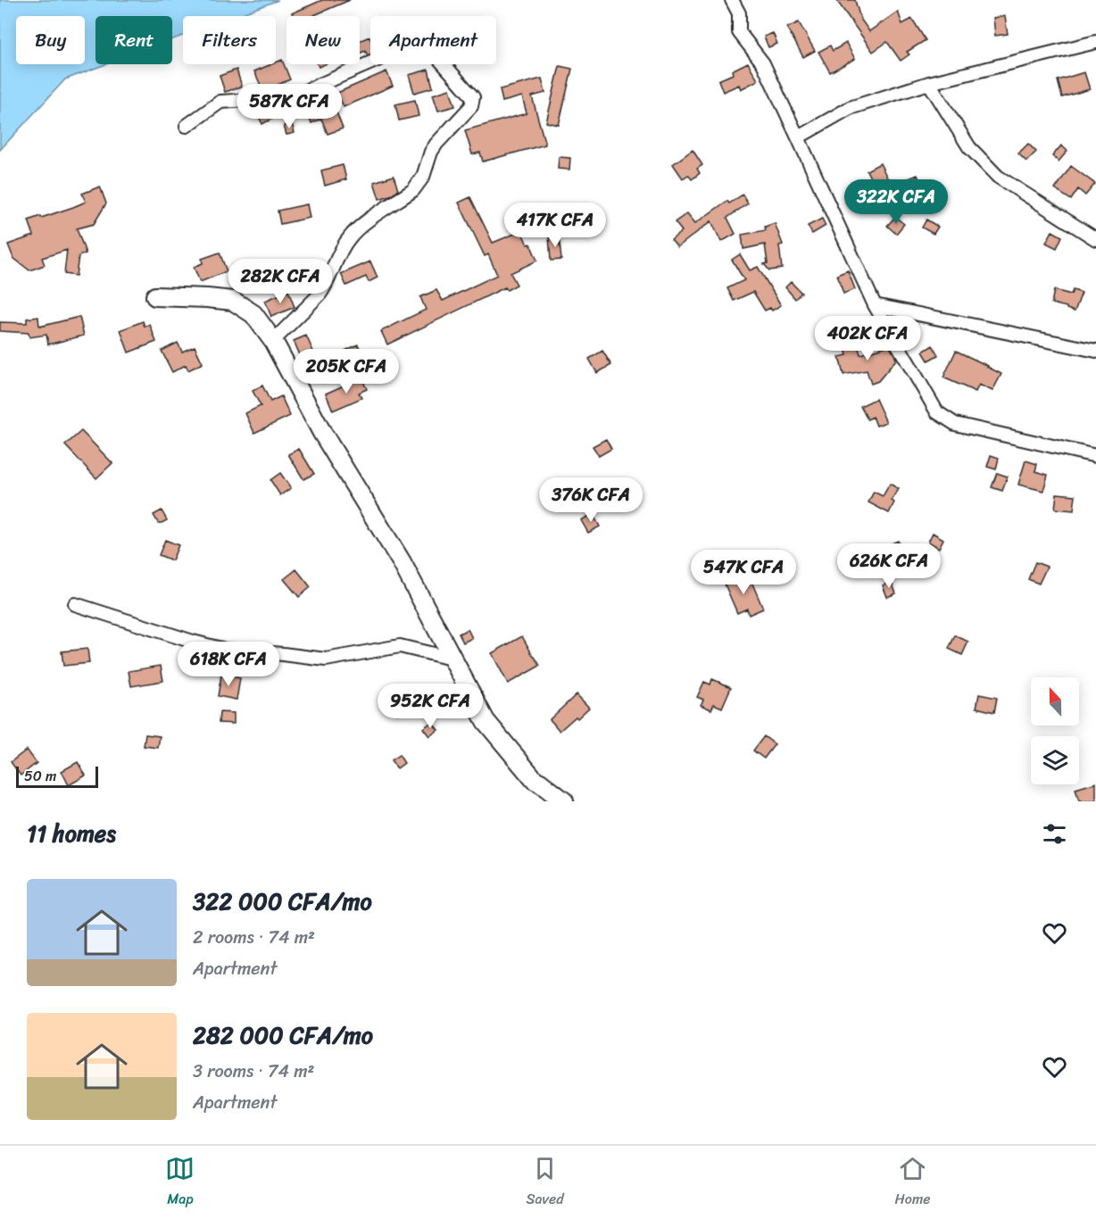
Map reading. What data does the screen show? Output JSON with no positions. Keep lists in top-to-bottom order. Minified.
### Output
{"scale_bar":"50 m","north":"top","page":{"chip":["Buy","Rent","Filters","New","Apartment"],"price":["587K CFA","322K CFA","417K CFA","282K CFA","402K CFA","205K CFA","376K CFA","626K CFA","547K CFA","618K CFA","952K CFA"],"scale":"50 m","heading":"11 homes","list":[{"name":"322 000 CFA/mo","note":"2 rooms · 74 m² · Apartment"},{"name":"282 000 CFA/mo","note":"3 rooms · 74 m² · Apartment"}],"tabs":["Map","Saved","Home"]}}
